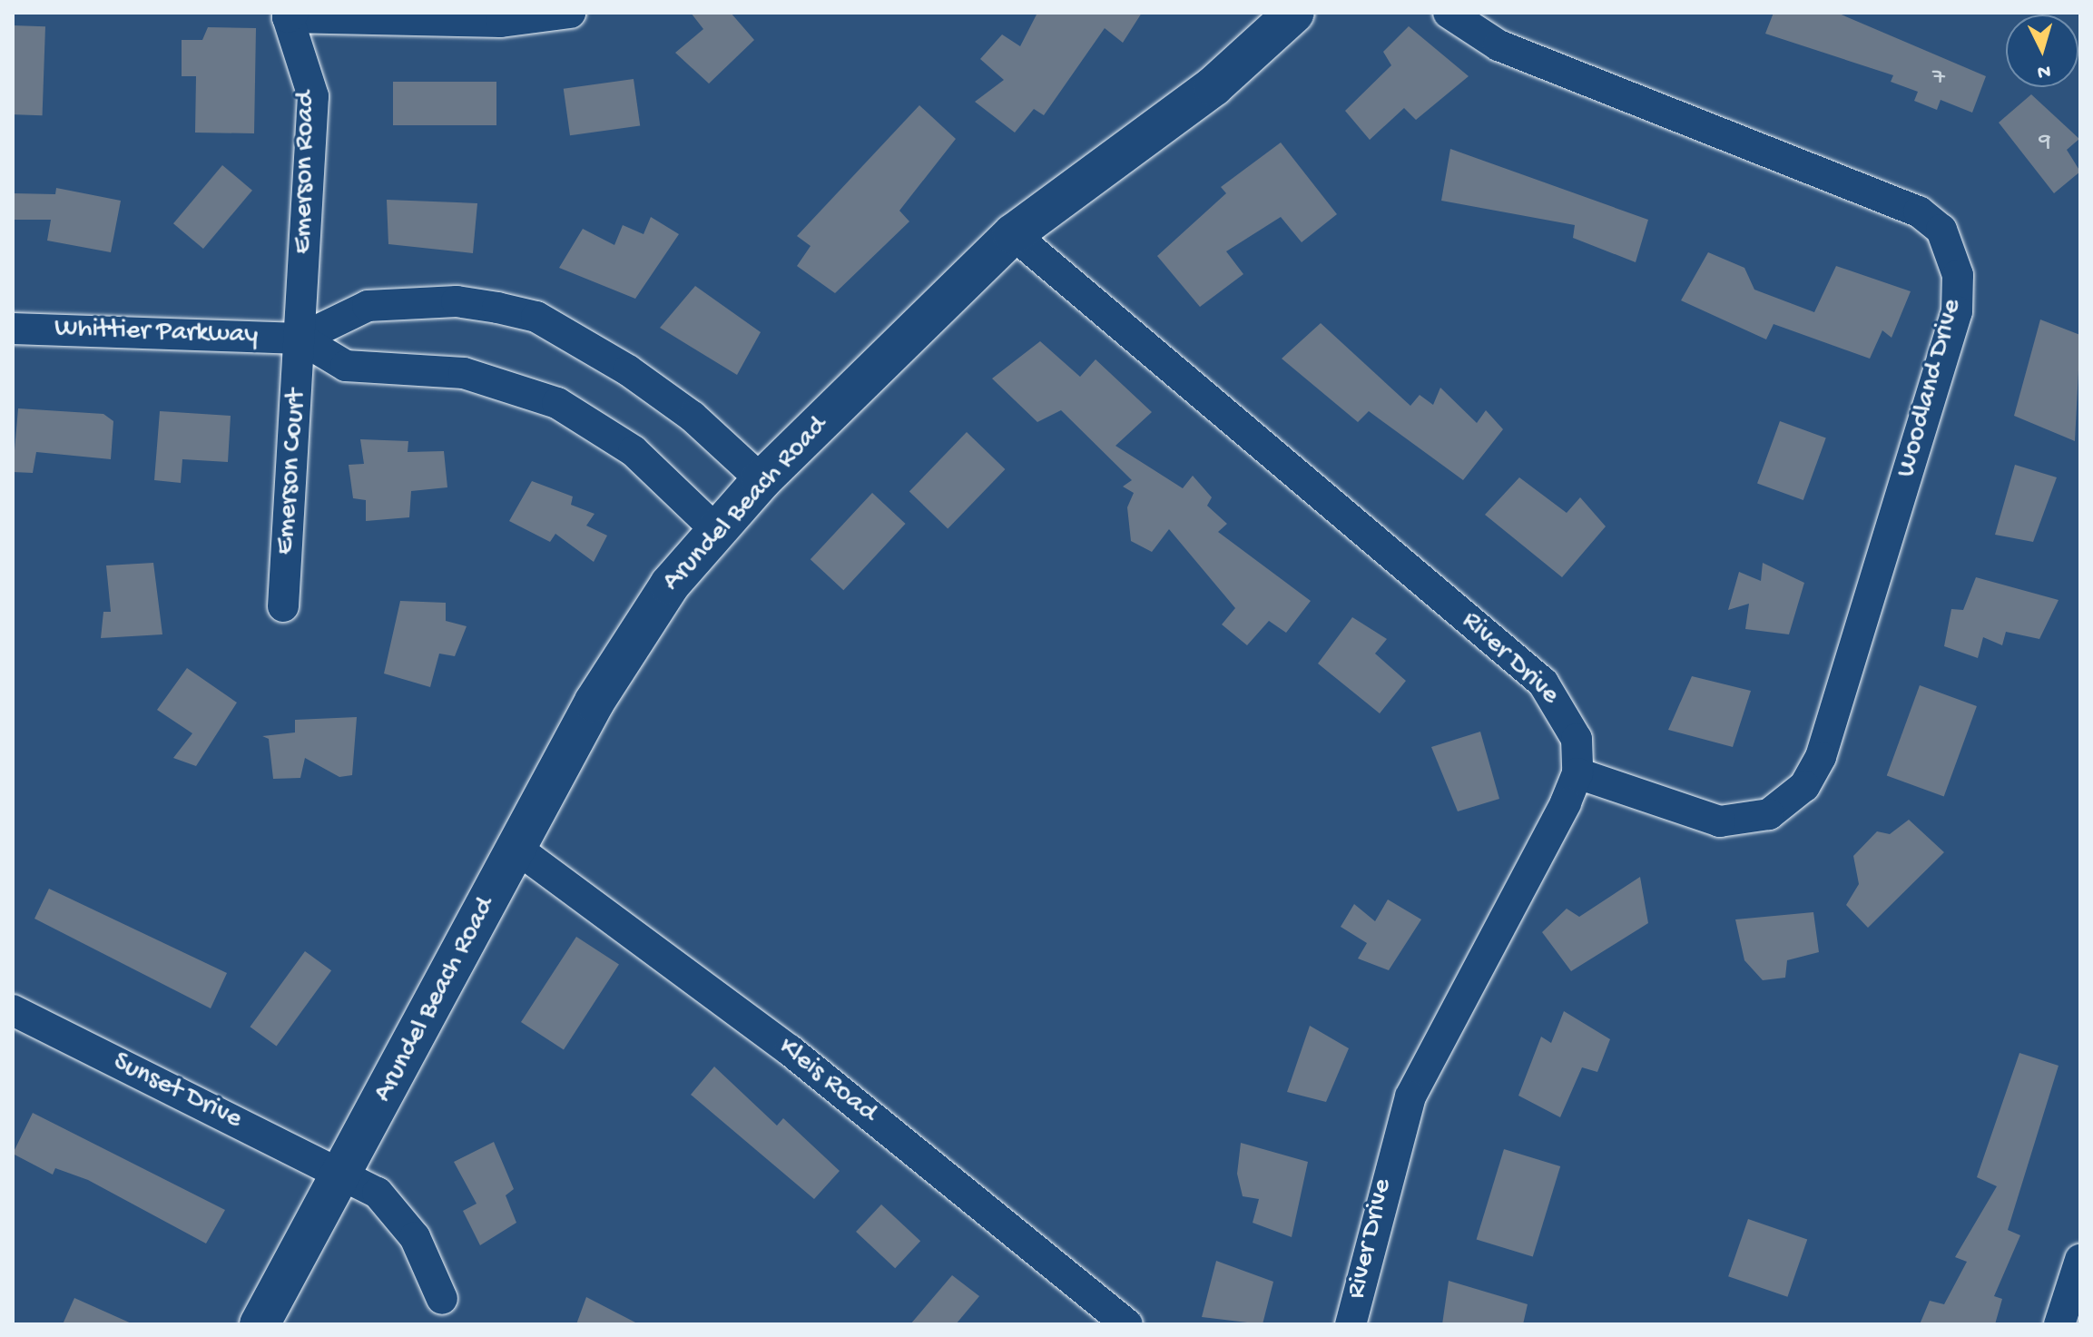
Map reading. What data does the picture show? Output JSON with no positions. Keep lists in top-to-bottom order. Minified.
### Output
{"streets":{"street":["Emerson Road","Whittier Parkway","Woodland Drive","Emerson Court","Arundel Beach Road","River Drive","Kleis Road","Sunset Drive"]},"crossings":[["Emerson Road","Whittier Parkway"],["Emerson Road","Emerson Court"],["Whittier Parkway","Emerson Court"],["Whittier Parkway","Arundel Beach Road"],["Woodland Drive","River Drive"],["Arundel Beach Road","River Drive"],["Arundel Beach Road","Kleis Road"],["Arundel Beach Road","Sunset Drive"]],"house_numbers":["7","9"],"north":"bottom"}
